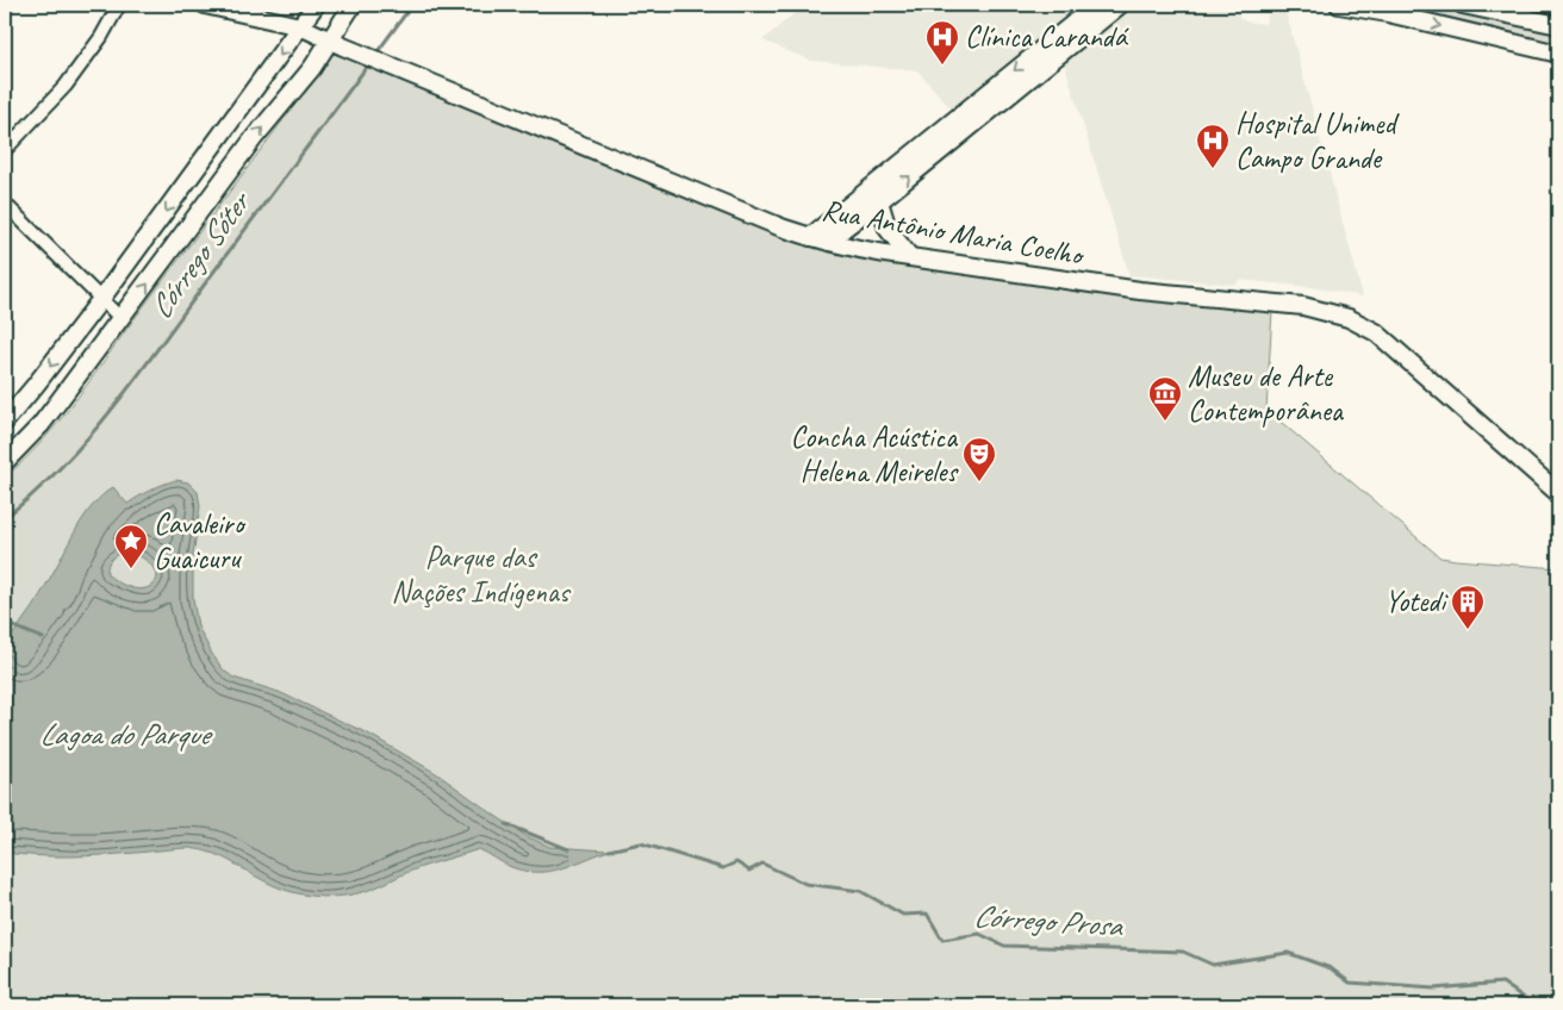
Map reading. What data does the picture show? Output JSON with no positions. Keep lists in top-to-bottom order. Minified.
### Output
{"streets":{"street":["Rua Antônio Maria Coelho"]},"water":["Córrego Sóter","Lagoa do Parque","Córrego Prosa"],"parks":["Parque das Nações Indígenas"],"places":{"hospital":["Clínica Carandá","Hospital Unimed Campo Grande"],"museum":["Museu de Arte Contemporânea"],"theatre":["Concha Acústica Helena Meireles"],"place":["Cavaleiro Guaicuru"],"building":["Yotedi"]}}
